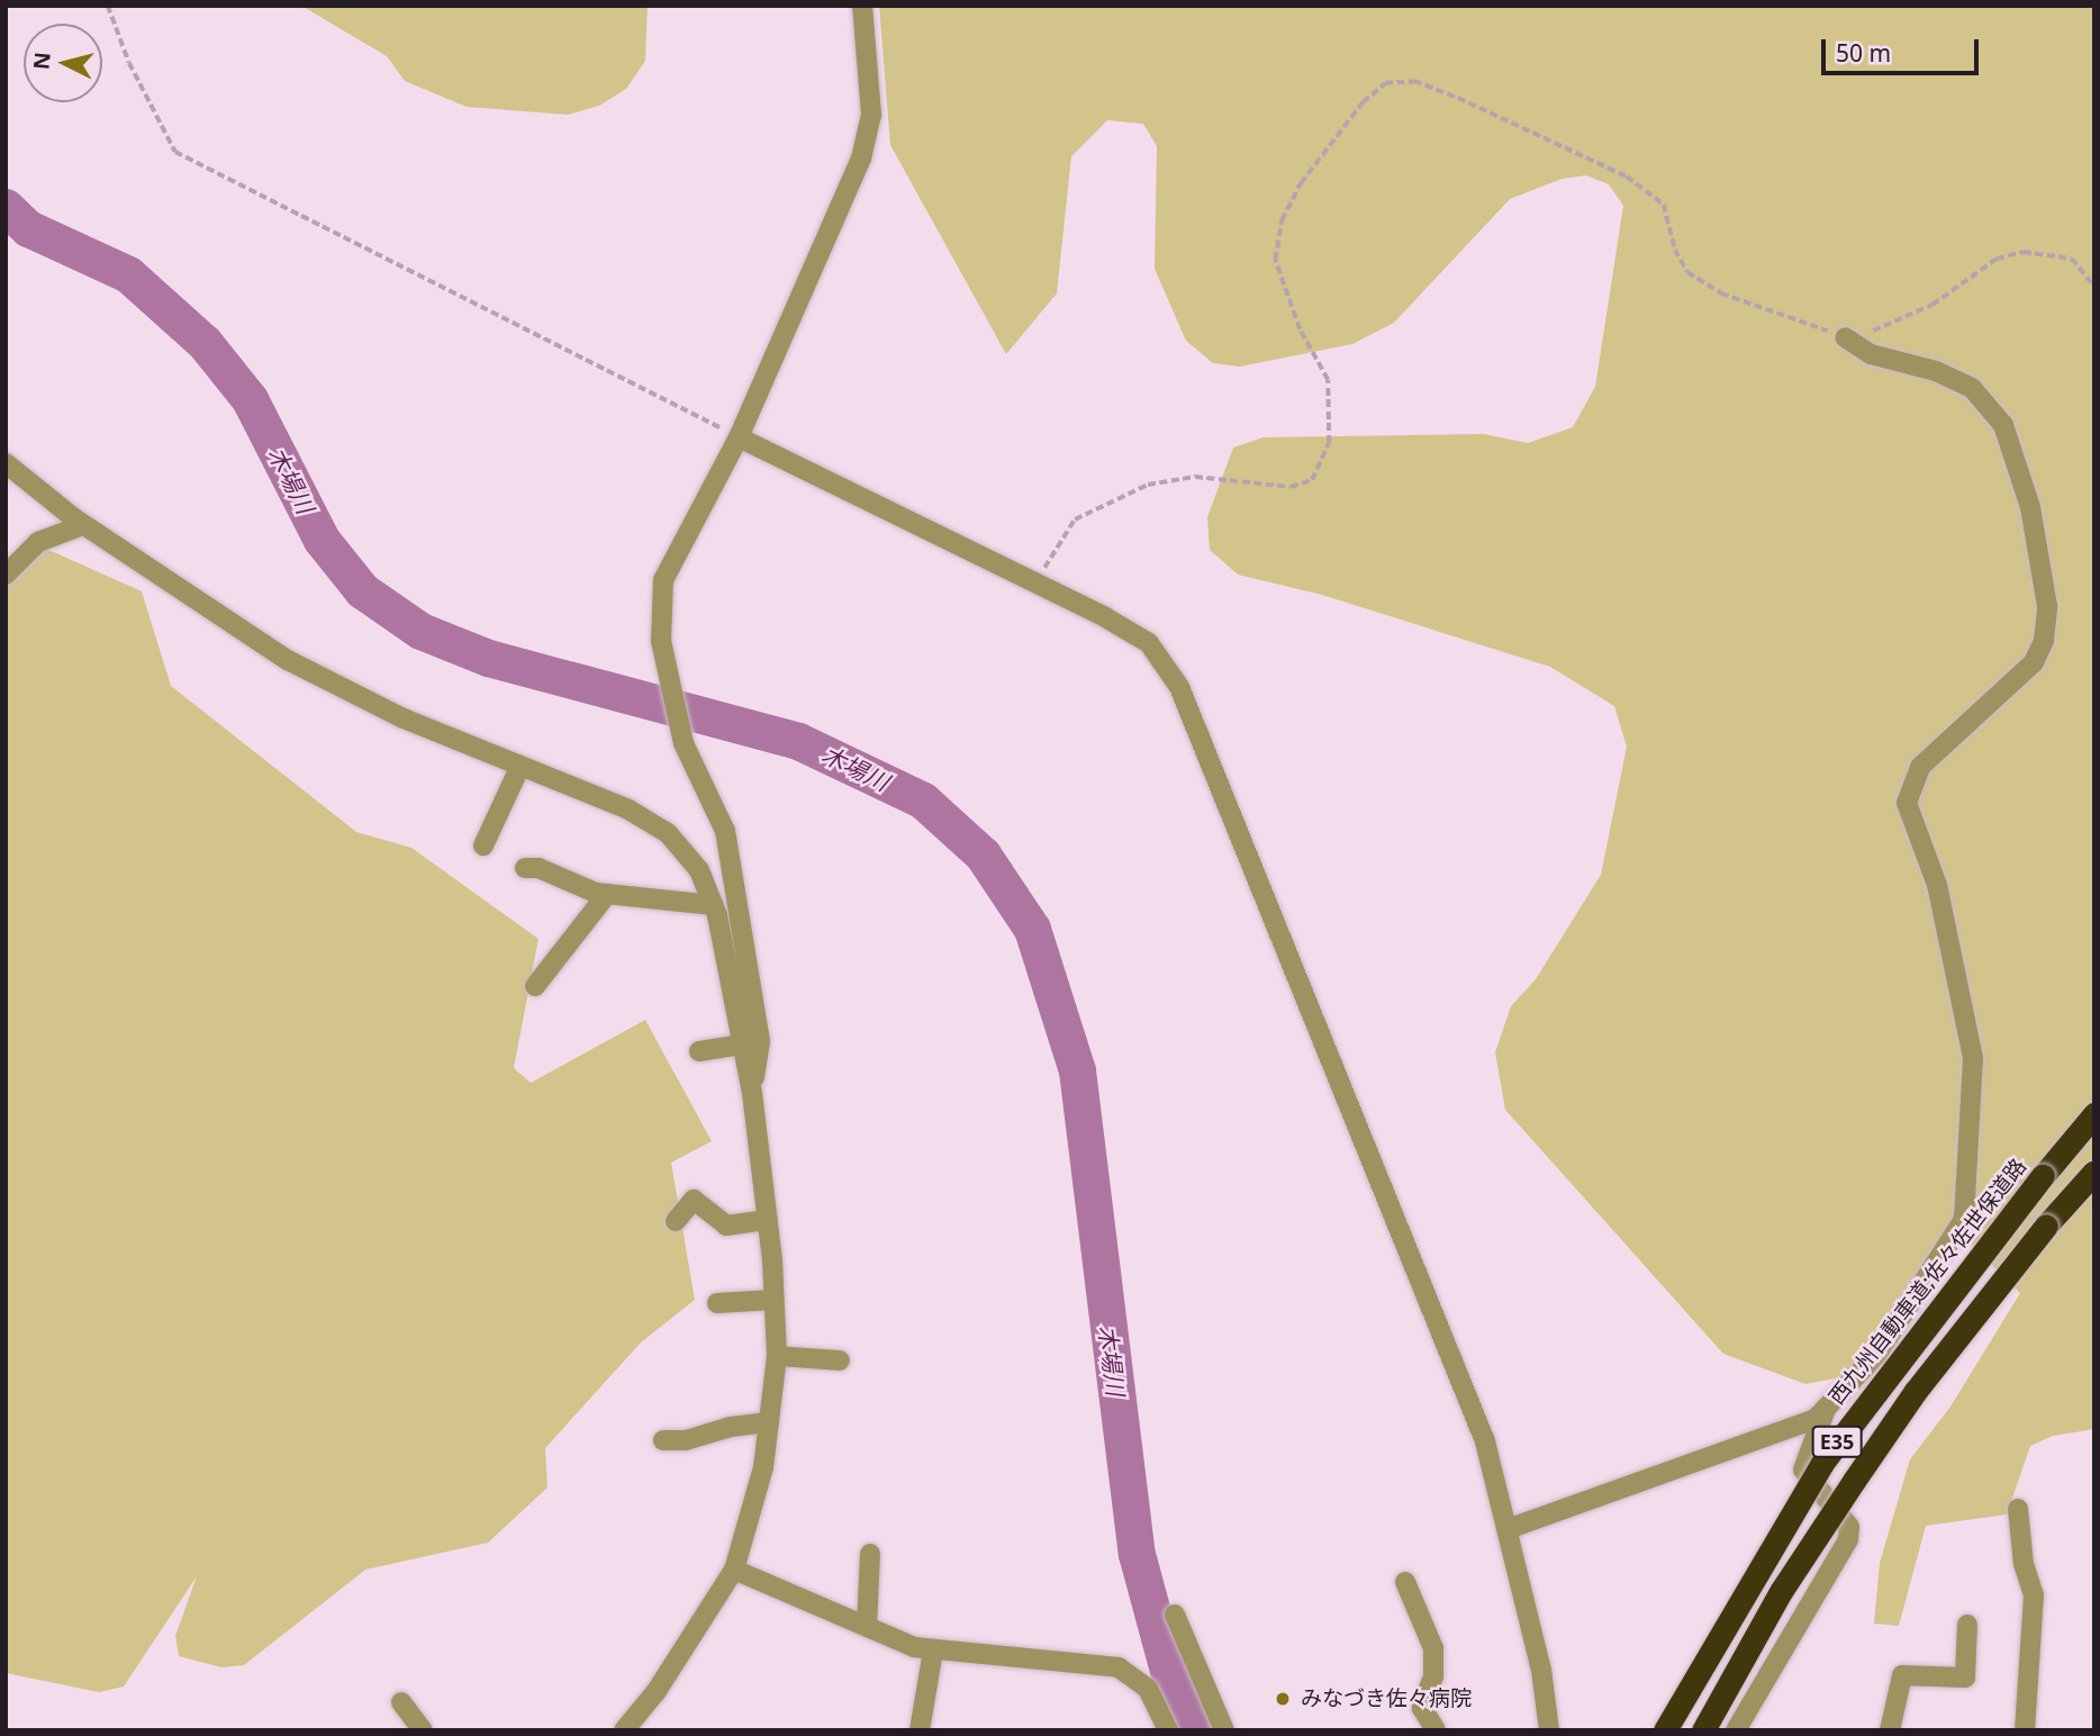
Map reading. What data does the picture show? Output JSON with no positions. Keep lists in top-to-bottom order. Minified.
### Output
{"streets":{"highway":["西九州自動車道;佐々佐世保道路","E35"]},"water":["木場川"],"places":["みなづき佐々病院"],"scale_bar":"50 m","north":"left"}
